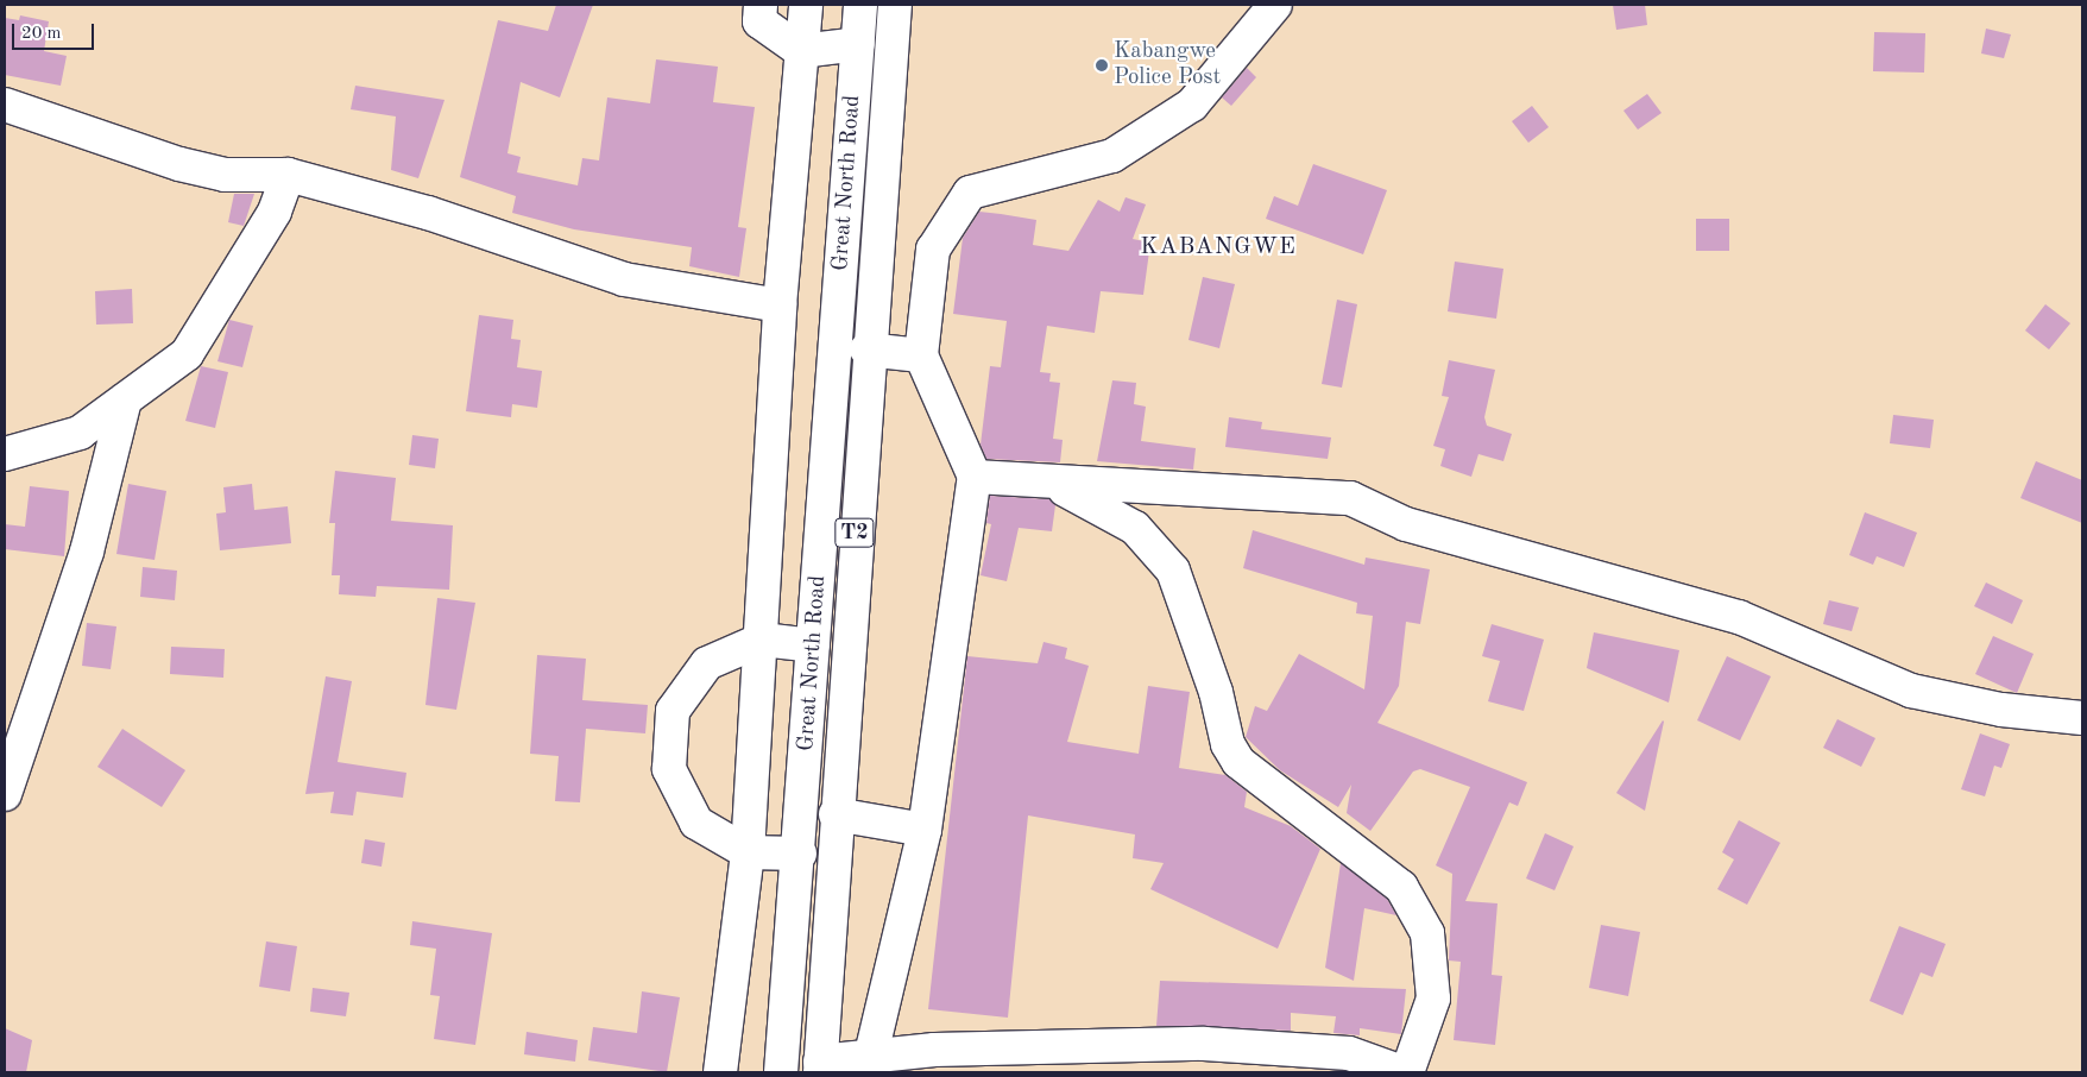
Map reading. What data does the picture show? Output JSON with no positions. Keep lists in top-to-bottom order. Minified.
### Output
{"streets":{"street":["Great North Road","T2"]},"districts":["KABANGWE"],"places":["Kabangwe Police Post"],"scale_bar":"20 m"}
